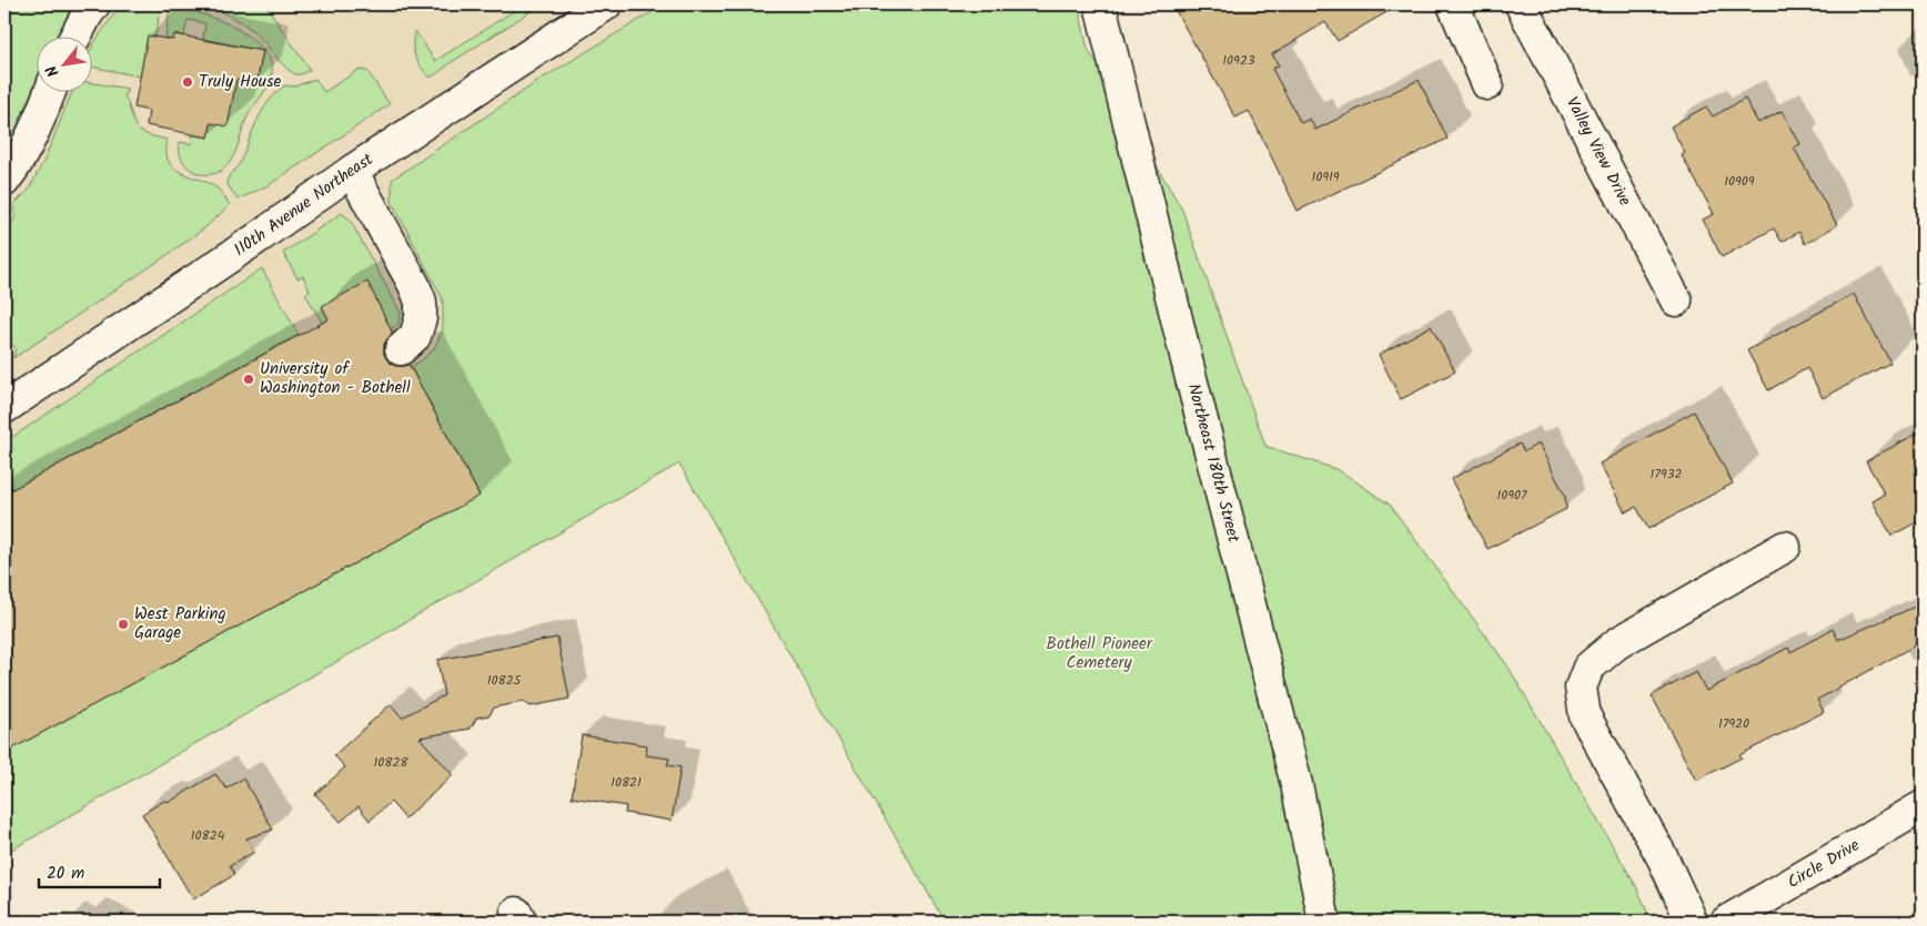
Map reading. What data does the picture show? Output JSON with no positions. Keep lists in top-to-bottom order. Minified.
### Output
{"streets":{"street":["Valley View Drive","110th Avenue Northeast","Northeast 180th Street","Circle Drive"]},"parks":["Bothell Pioneer Cemetery"],"places":["Truly House","University of Washington - Bothell","West Parking Garage"],"house_numbers":["10923","10919","10909","17932","10907","10825","17920","10828","10821","10824"],"scale_bar":"20 m","north":"bottom left"}
